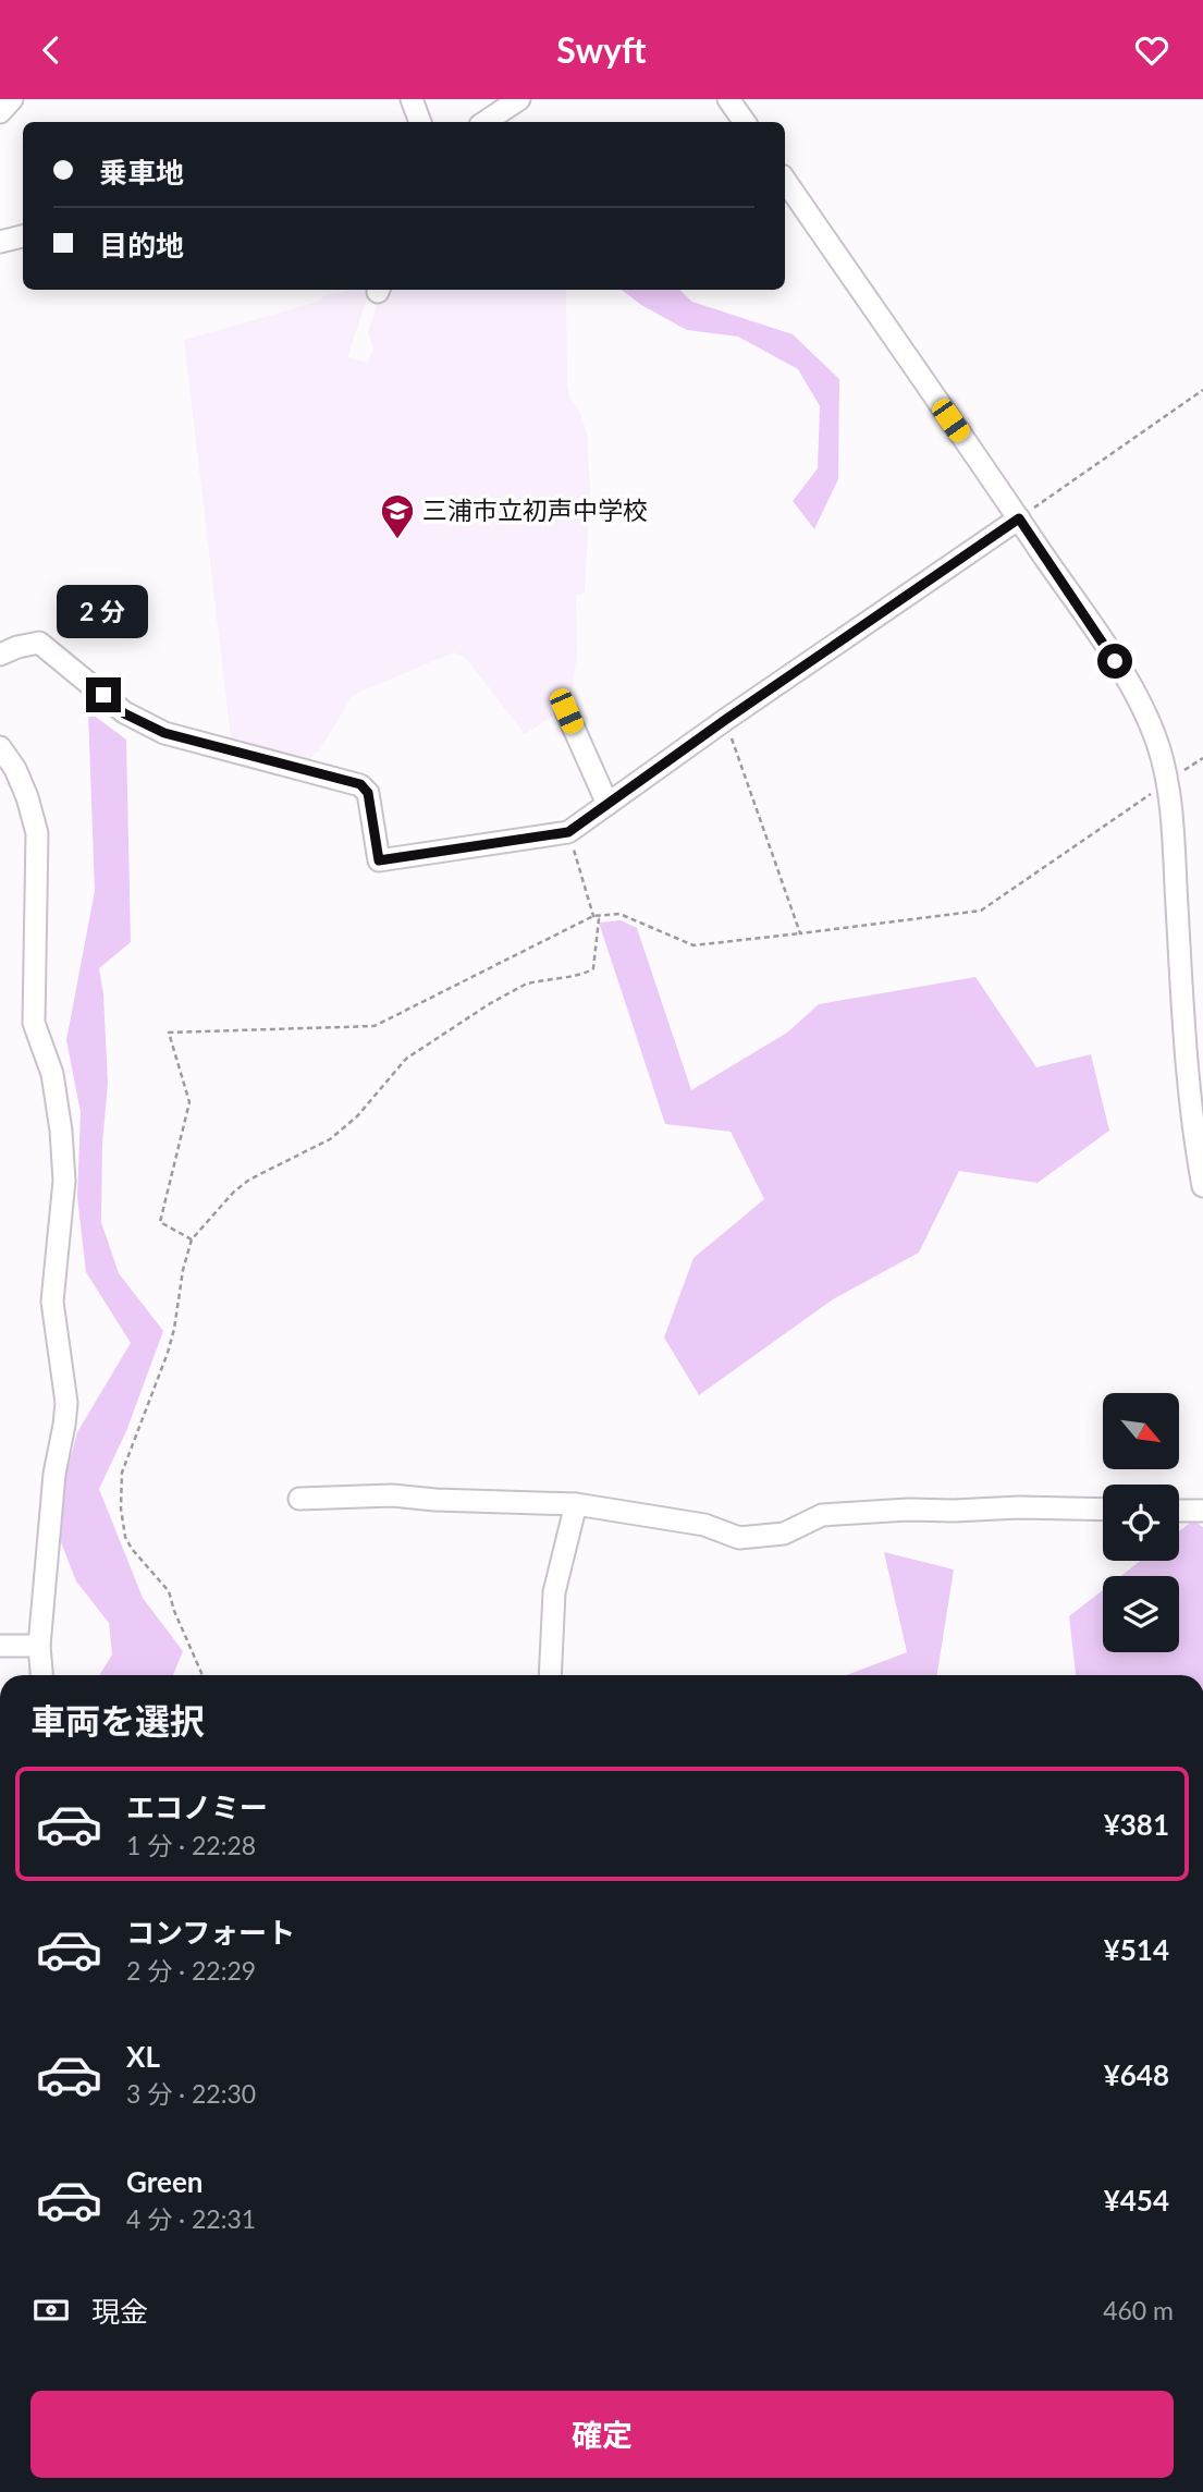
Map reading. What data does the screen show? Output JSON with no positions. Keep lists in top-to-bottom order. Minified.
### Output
{"places":{"school or university":["三浦市立初声中学校"]},"north":"bottom right","page":{"header":"Swyft","banner":["乗車地","目的地"],"bubble":"2 分","heading":"車両を選択","list":[{"name":"エコノミー","note":"1 分 · 22:28","value":"¥381"},{"name":"コンフォート","note":"2 分 · 22:29","value":"¥514"},{"name":"XL","note":"3 分 · 22:30","value":"¥648"},{"name":"Green","note":"4 分 · 22:31","value":"¥454"}],"pay":["現金","460 m"],"buttons":"確定"}}
